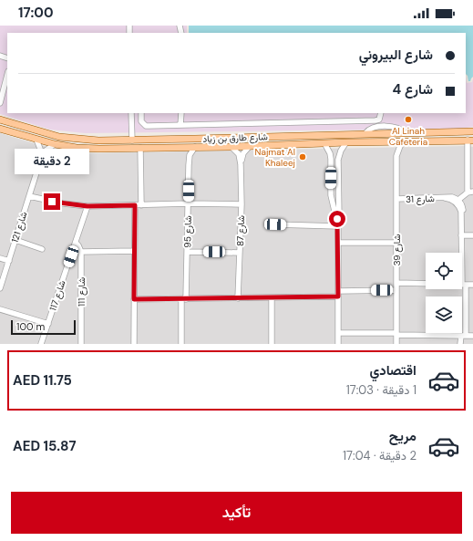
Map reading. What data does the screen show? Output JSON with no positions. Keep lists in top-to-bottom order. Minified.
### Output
{"streets":{"main road":["شارع طارق بن زياد"],"street":["شارع 31","شارع 121","شارع 87","شارع 95","شارع 39","شارع 111","شارع 117"]},"crossings":[["شارع طارق بن زياد","شارع 121"],["شارع طارق بن زياد","شارع 87"],["شارع طارق بن زياد","شارع 95"],["شارع طارق بن زياد","شارع 39"],["شارع 31","شارع 39"]],"places":["Al Linah Cafeteria","Najmat Al Khaleej"],"scale_bar":"100 m","page":{"status":"17:00","banner":["شارع البيروني","شارع 4"],"bubble":"2 دقيقة","scale":"100 m","list":[{"name":"اقتصادي","note":"1 دقيقة · 17:03","value":"AED 11.75"},{"name":"مريح","note":"2 دقيقة · 17:04","value":"AED 15.87"}],"buttons":"تأكيد"}}
